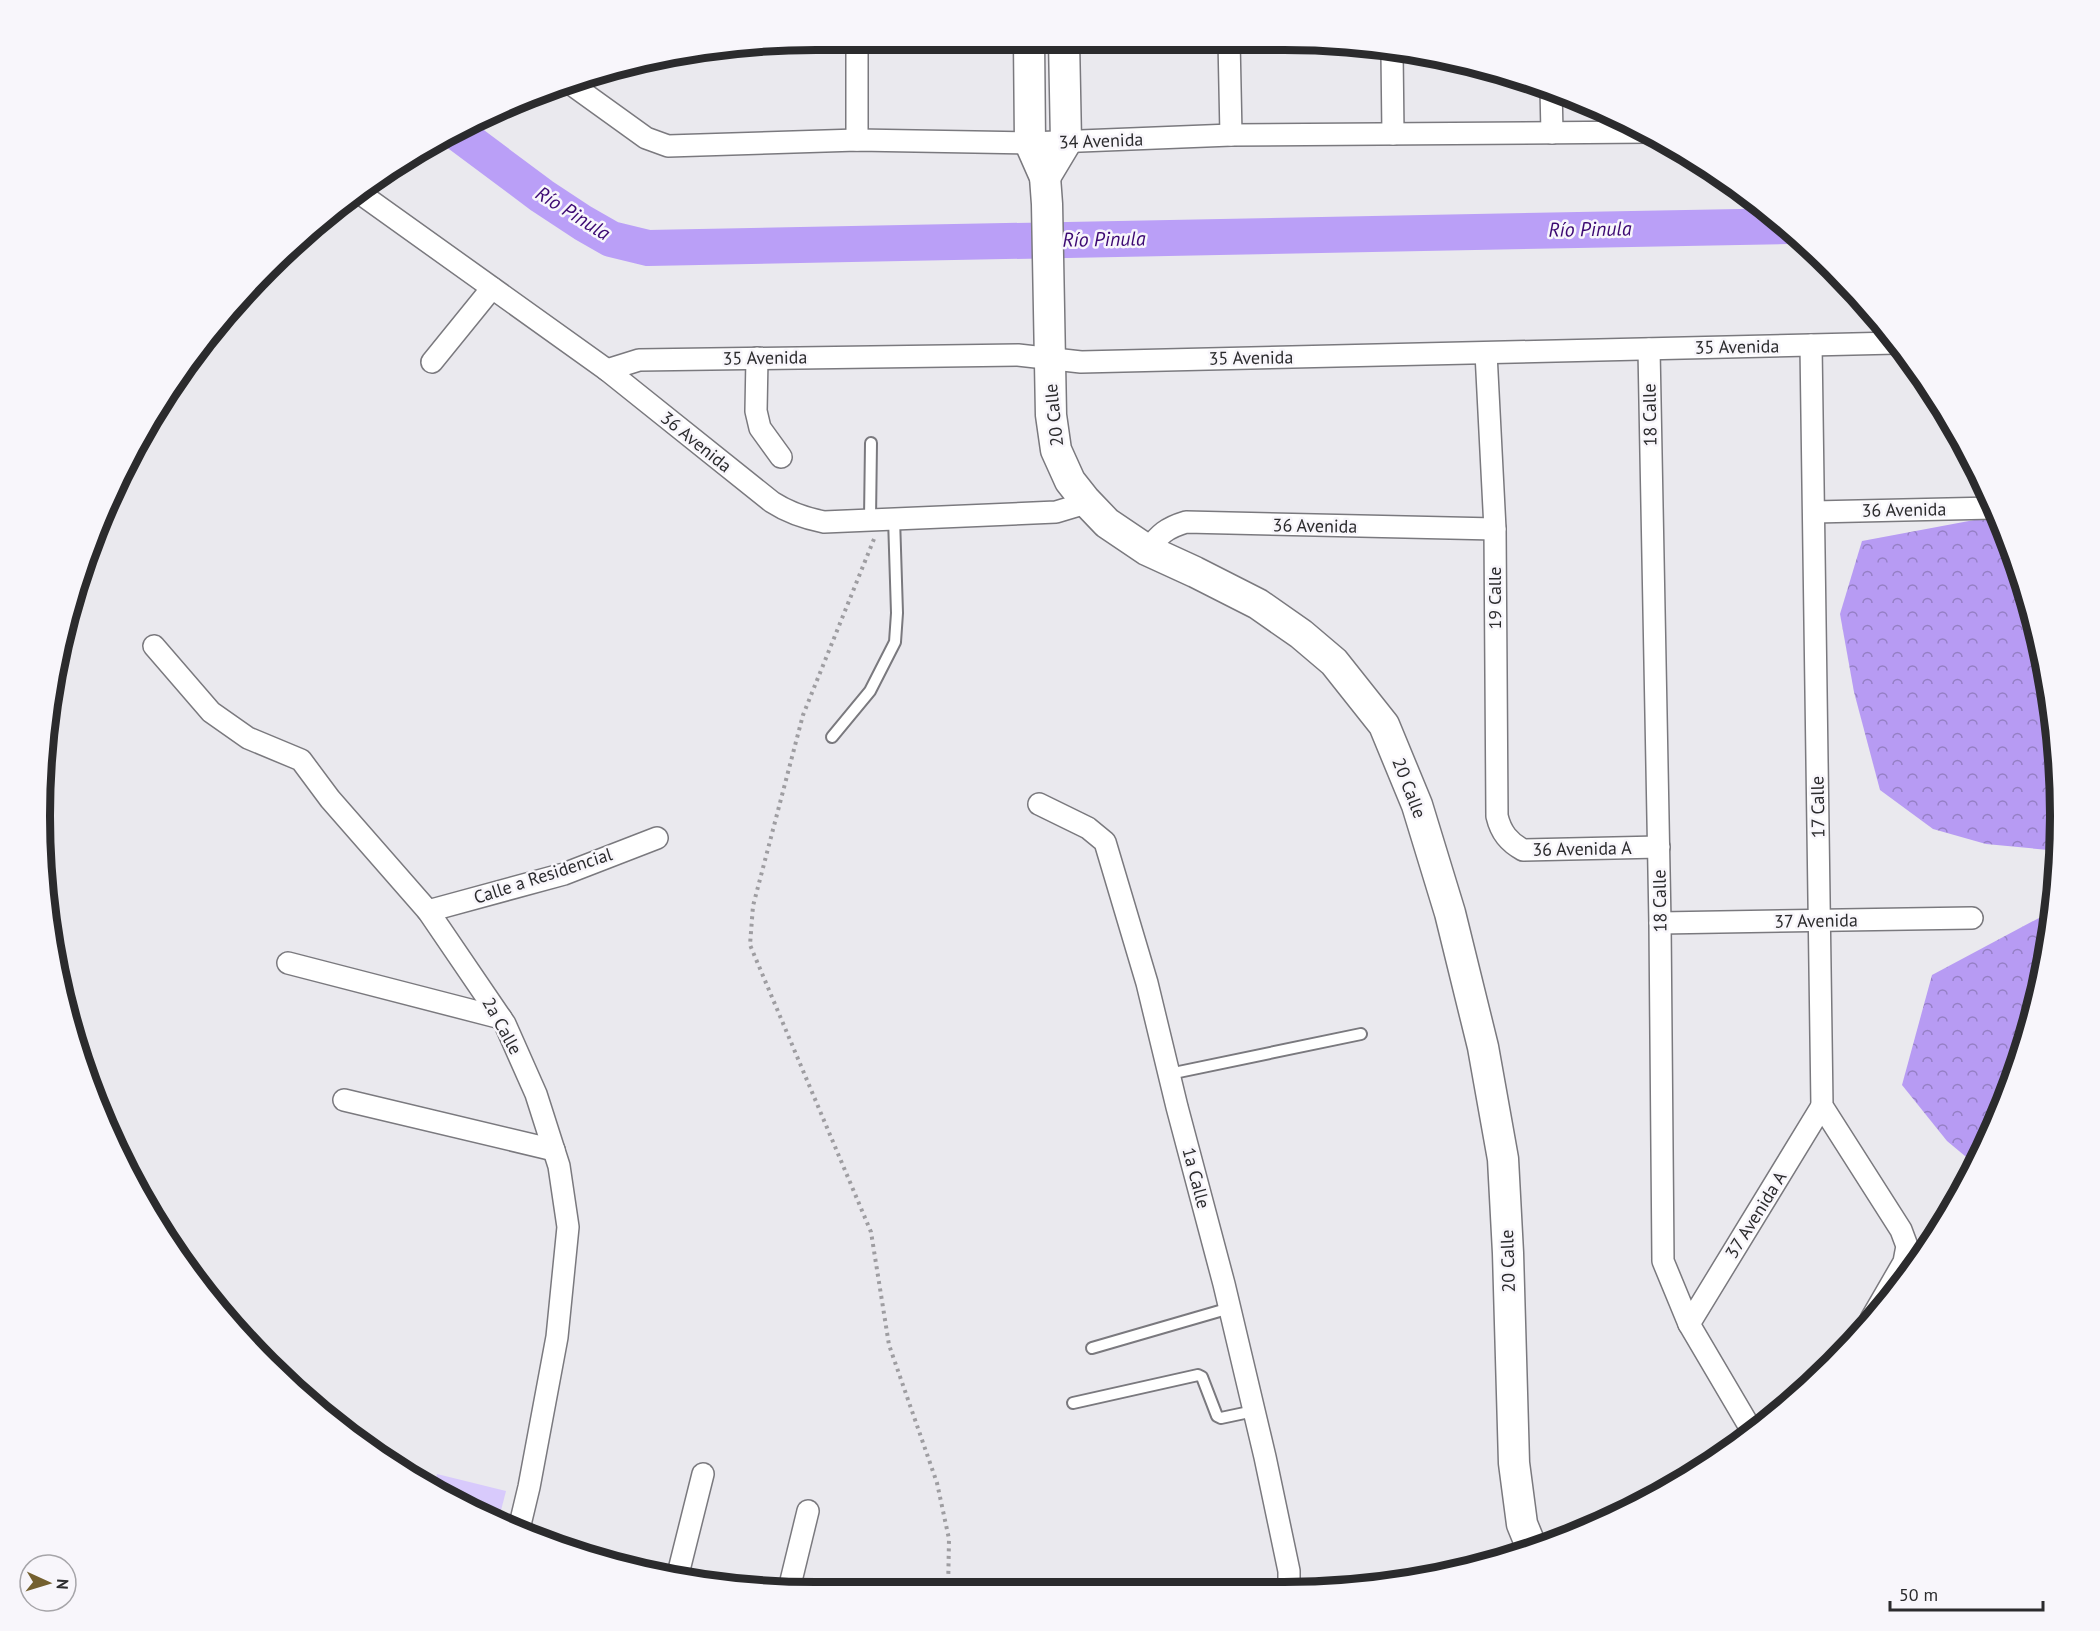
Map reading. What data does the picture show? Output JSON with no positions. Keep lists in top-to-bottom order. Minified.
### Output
{"streets":{"main road":["20 Calle"],"street":["34 Avenida","35 Avenida","18 Calle","36 Avenida","19 Calle","17 Calle","36 Avenida A","Calle a Residencial","37 Avenida","2a Calle","1a Calle","37 Avenida A"]},"crossings":[["34 Avenida","20 Calle"],["35 Avenida","20 Calle"],["35 Avenida","18 Calle"],["35 Avenida","36 Avenida"],["35 Avenida","19 Calle"],["35 Avenida","17 Calle"],["20 Calle","36 Avenida"],["18 Calle","36 Avenida A"],["18 Calle","37 Avenida"],["18 Calle","37 Avenida A"],["36 Avenida","19 Calle"],["36 Avenida","17 Calle"],["19 Calle","36 Avenida A"],["17 Calle","37 Avenida"],["17 Calle","37 Avenida A"],["Calle a Residencial","2a Calle"]],"water":["Río Pinula"],"scale_bar":"50 m","north":"right"}
